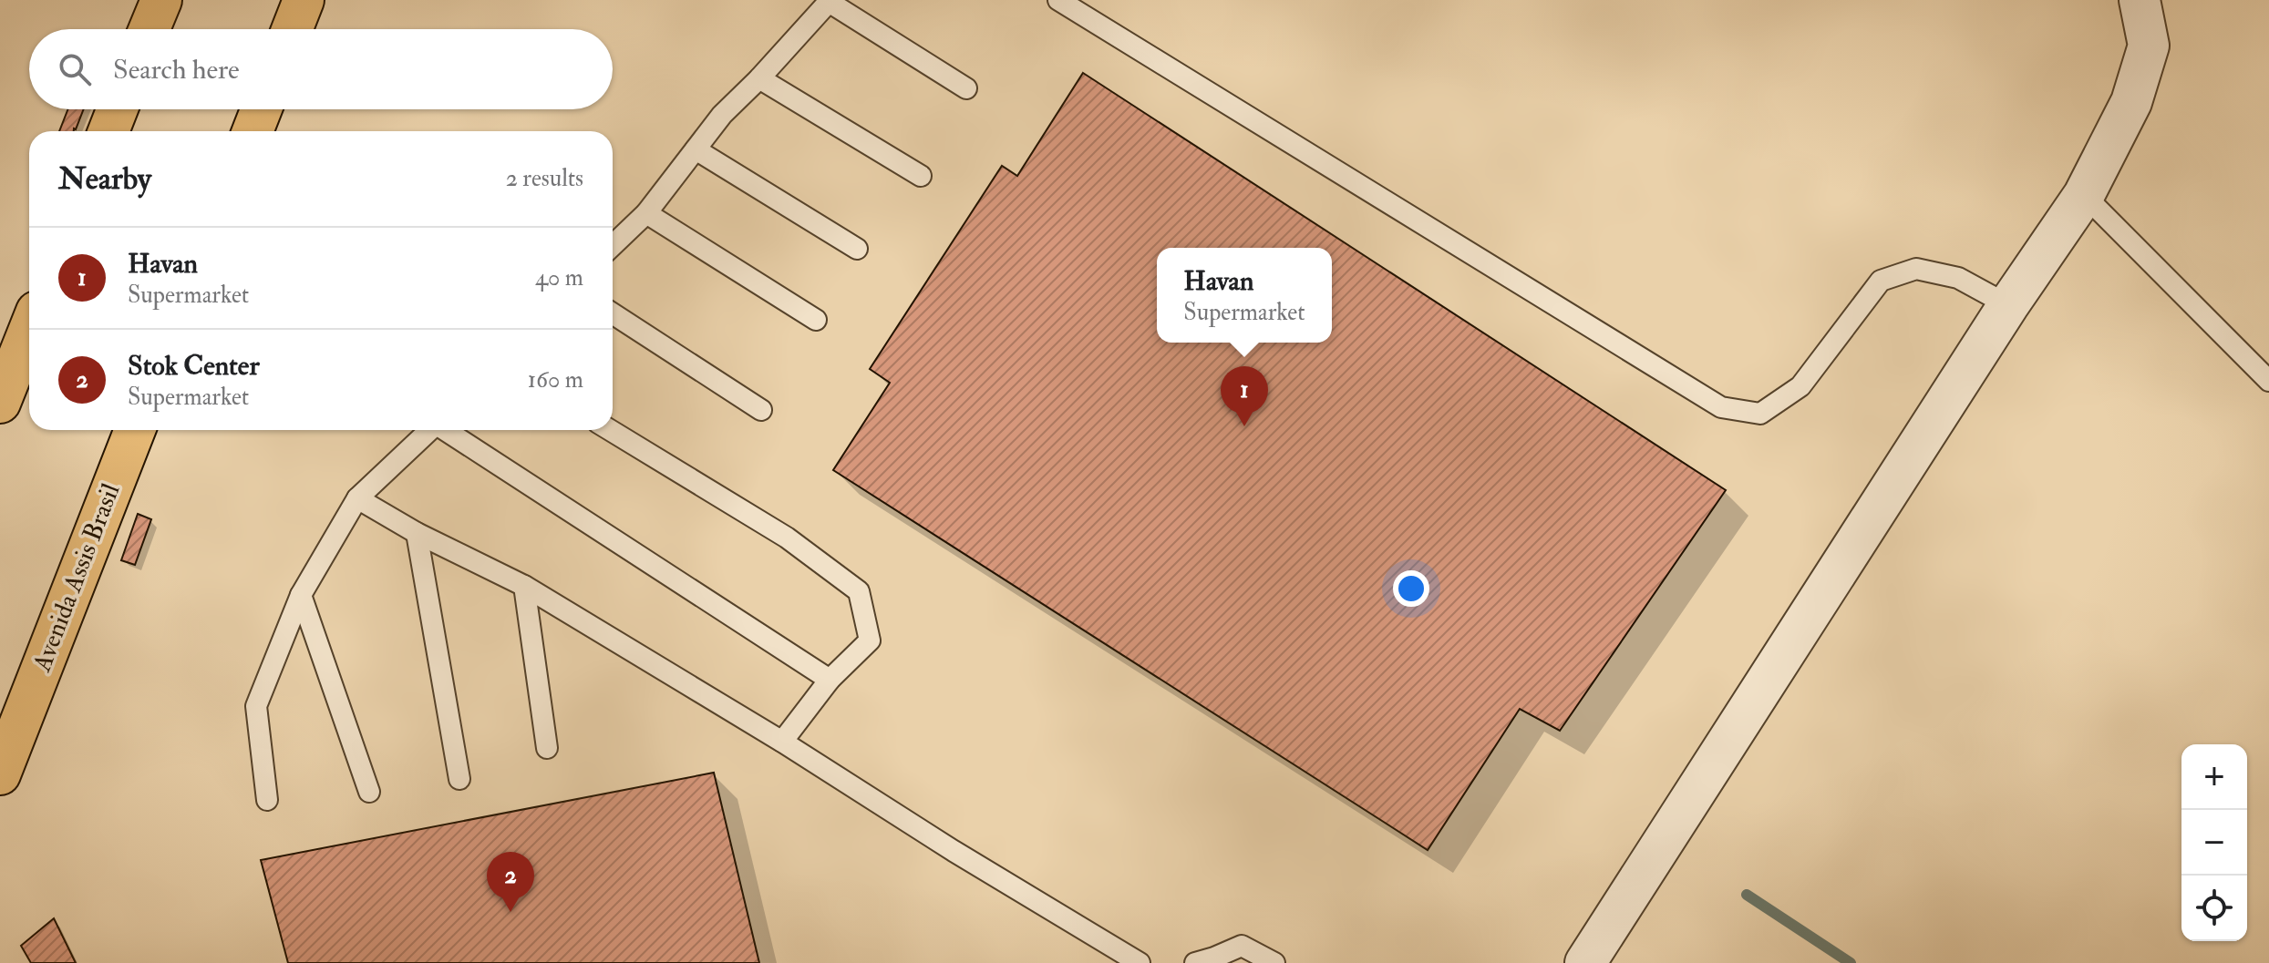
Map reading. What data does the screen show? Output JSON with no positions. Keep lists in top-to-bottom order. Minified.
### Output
{"streets":{"main road":["Avenida Assis Brasil"]},"page":{"search":"Search here","heading":["Nearby","2 results"],"list":[{"mark":"1","name":"Havan","note":"Supermarket","value":"40 m"},{"mark":"2","name":"Stok Center","note":"Supermarket","value":"160 m"}],"popup":["Havan","Supermarket"],"pins":["1","2"],"map_buttons":["+","−"]}}
